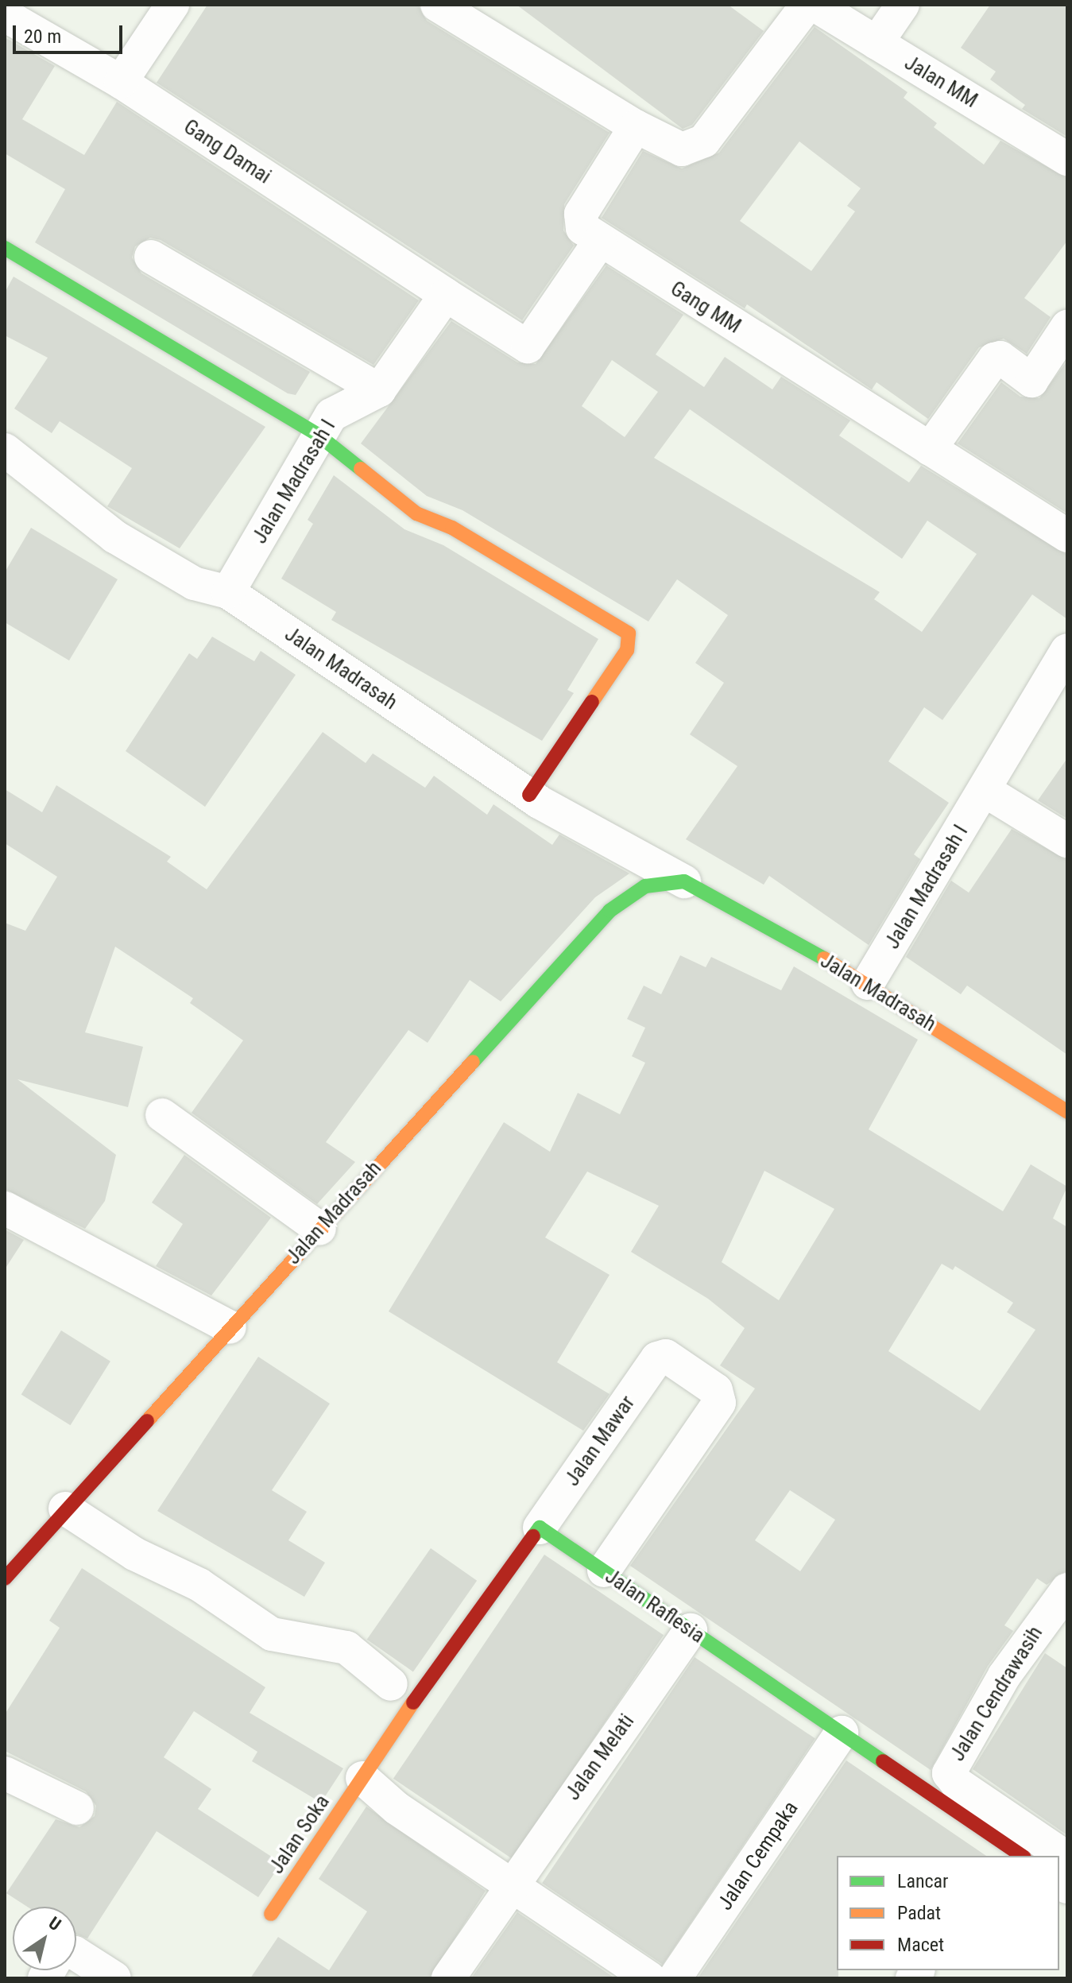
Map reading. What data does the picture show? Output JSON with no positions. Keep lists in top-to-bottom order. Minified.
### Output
{"streets":{"street":["Jalan MM","Gang Damai","Gang MM","Jalan Madrasah I","Jalan Madrasah","Jalan Mawar","Jalan Raflesia","Jalan Cendrawasih","Jalan Melati","Jalan Soka","Jalan Cempaka"]},"crossings":[["Gang Damai","Jalan Madrasah I"],["Jalan Madrasah I","Jalan Madrasah"],["Jalan Mawar","Jalan Raflesia"],["Jalan Raflesia","Jalan Melati"],["Jalan Raflesia","Jalan Cempaka"]],"legend":["Lancar","Padat","Macet"],"scale_bar":"20 m","north":"top right"}
